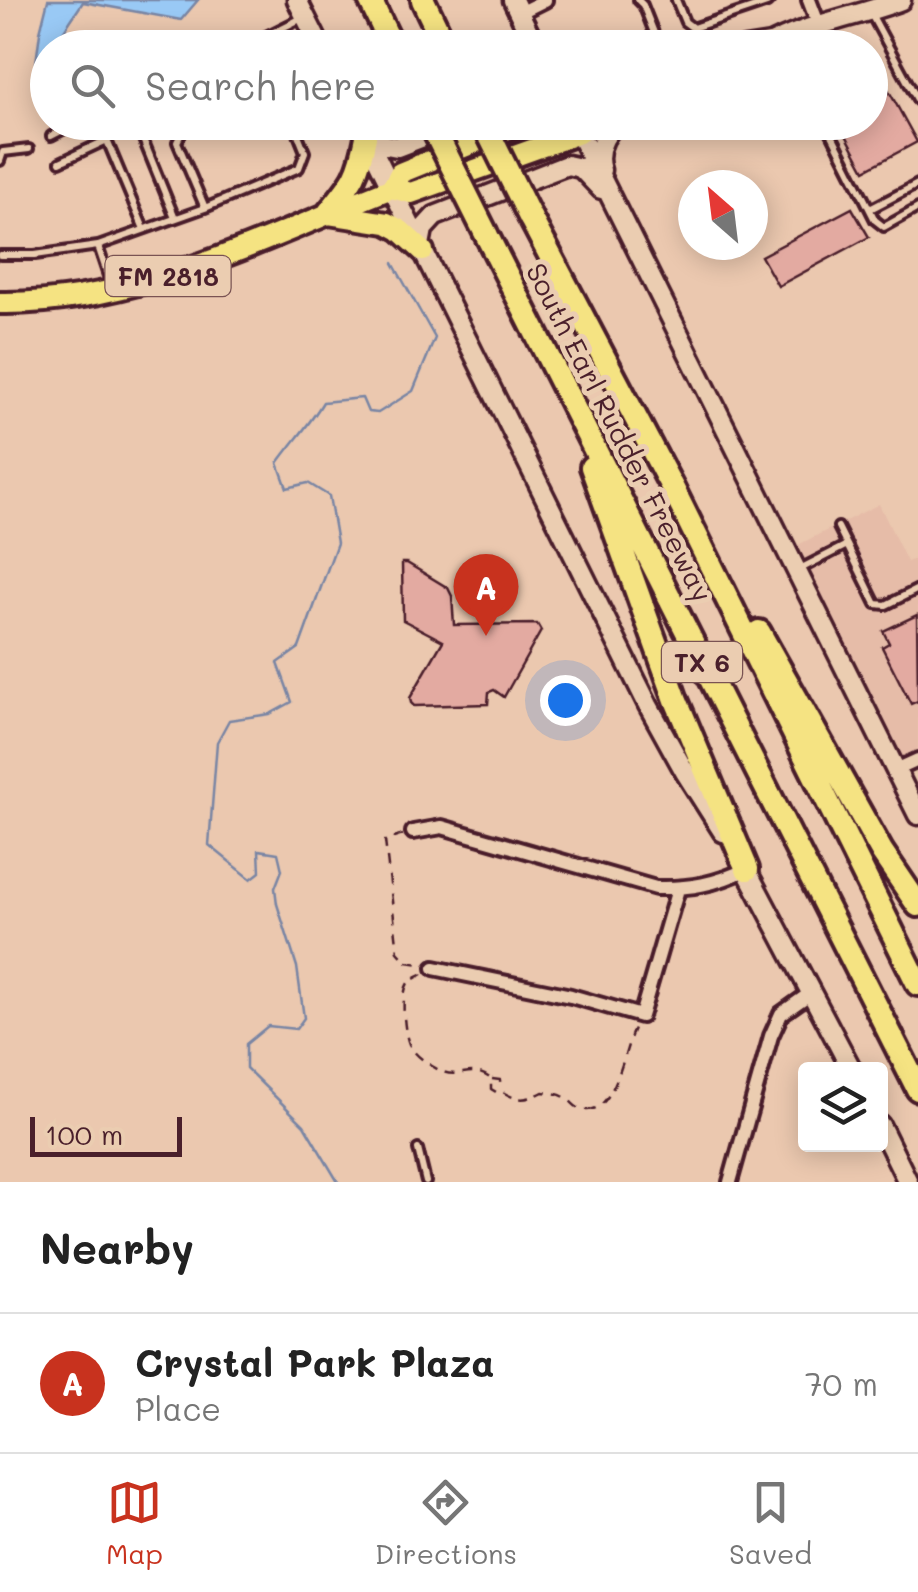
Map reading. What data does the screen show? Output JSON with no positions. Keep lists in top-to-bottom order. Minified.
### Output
{"streets":{"highway":["South Earl Rudder Freeway","TX 6"],"main road":["FM 2818"]},"scale_bar":"100 m","north":"top left","page":{"search":"Search here","pins":"A","scale":"100 m","heading":"Nearby","list":[{"mark":"A","name":"Crystal Park Plaza","note":"Place","value":"70 m"}],"nav":["Map","Directions","Saved"]}}
